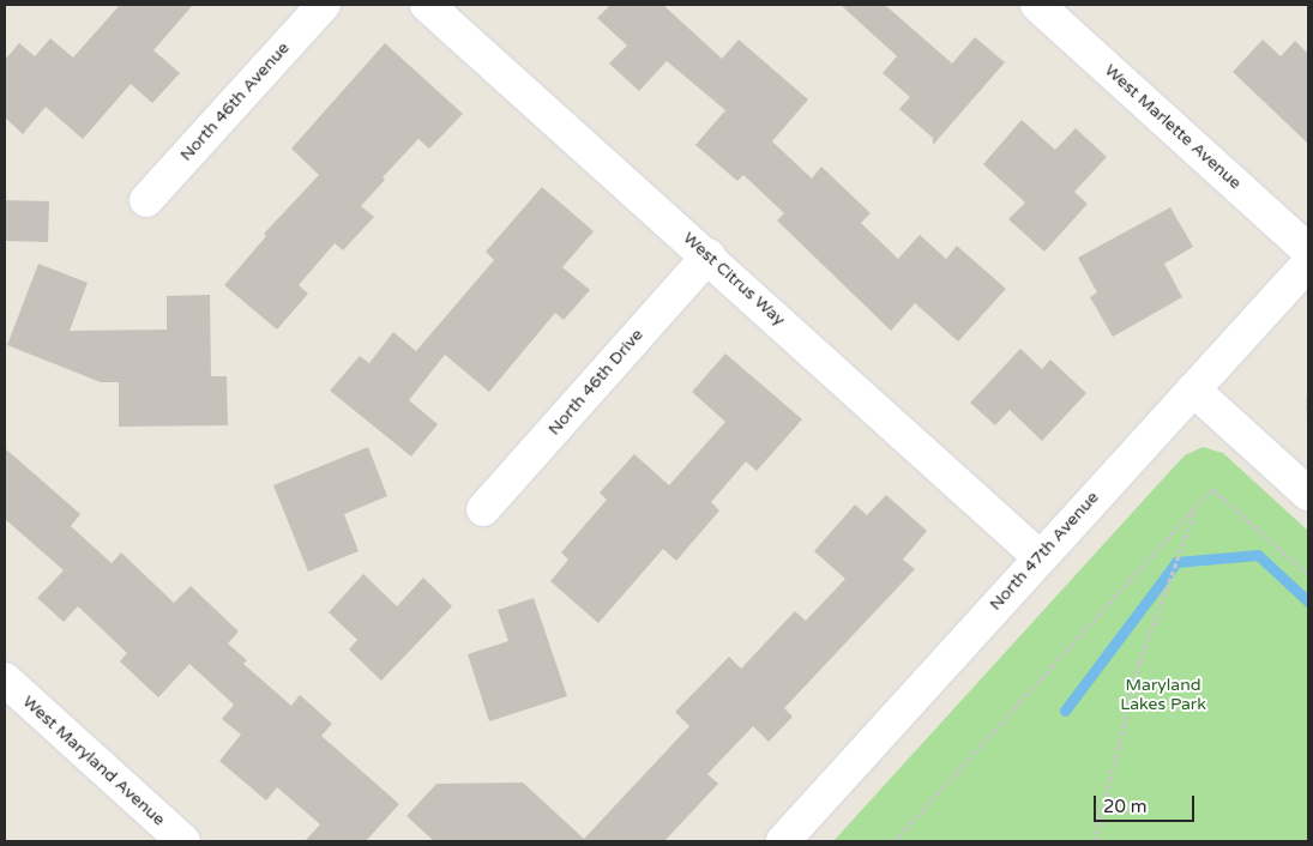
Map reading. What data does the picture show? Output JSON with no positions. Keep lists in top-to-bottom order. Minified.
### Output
{"streets":{"street":["North 46th Avenue","West Marlette Avenue","West Citrus Way","North 46th Drive","North 47th Avenue","West Maryland Avenue"]},"crossings":[["West Citrus Way","North 46th Drive"],["West Citrus Way","North 47th Avenue"]],"parks":["Maryland Lakes Park"],"scale_bar":"20 m"}
